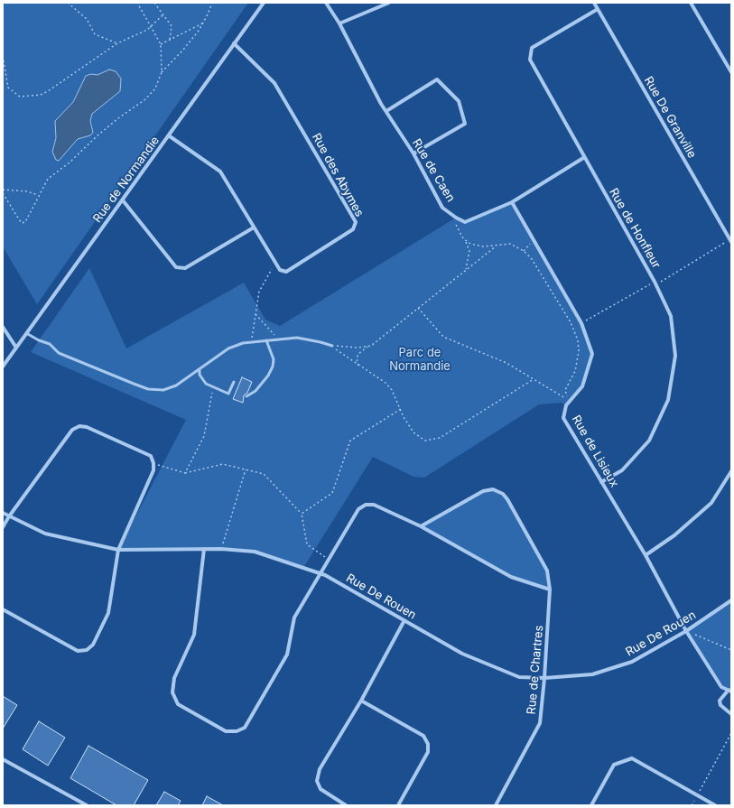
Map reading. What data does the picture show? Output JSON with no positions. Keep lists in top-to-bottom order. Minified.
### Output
{"streets":{"street":["Rue De Granville","Rue de Caen","Rue des Abymes","Rue de Normandie","Rue de Honfleur","Rue de Lisieux","Rue De Rouen","Rue de Chartres"]},"crossings":[["Rue De Granville","Rue de Honfleur"],["Rue de Caen","Rue de Honfleur"],["Rue de Caen","Rue de Lisieux"],["Rue des Abymes","Rue de Normandie"],["Rue de Honfleur","Rue de Lisieux"],["Rue de Lisieux","Rue De Rouen"],["Rue De Rouen","Rue de Chartres"]],"parks":["Parc de Normandie"]}
